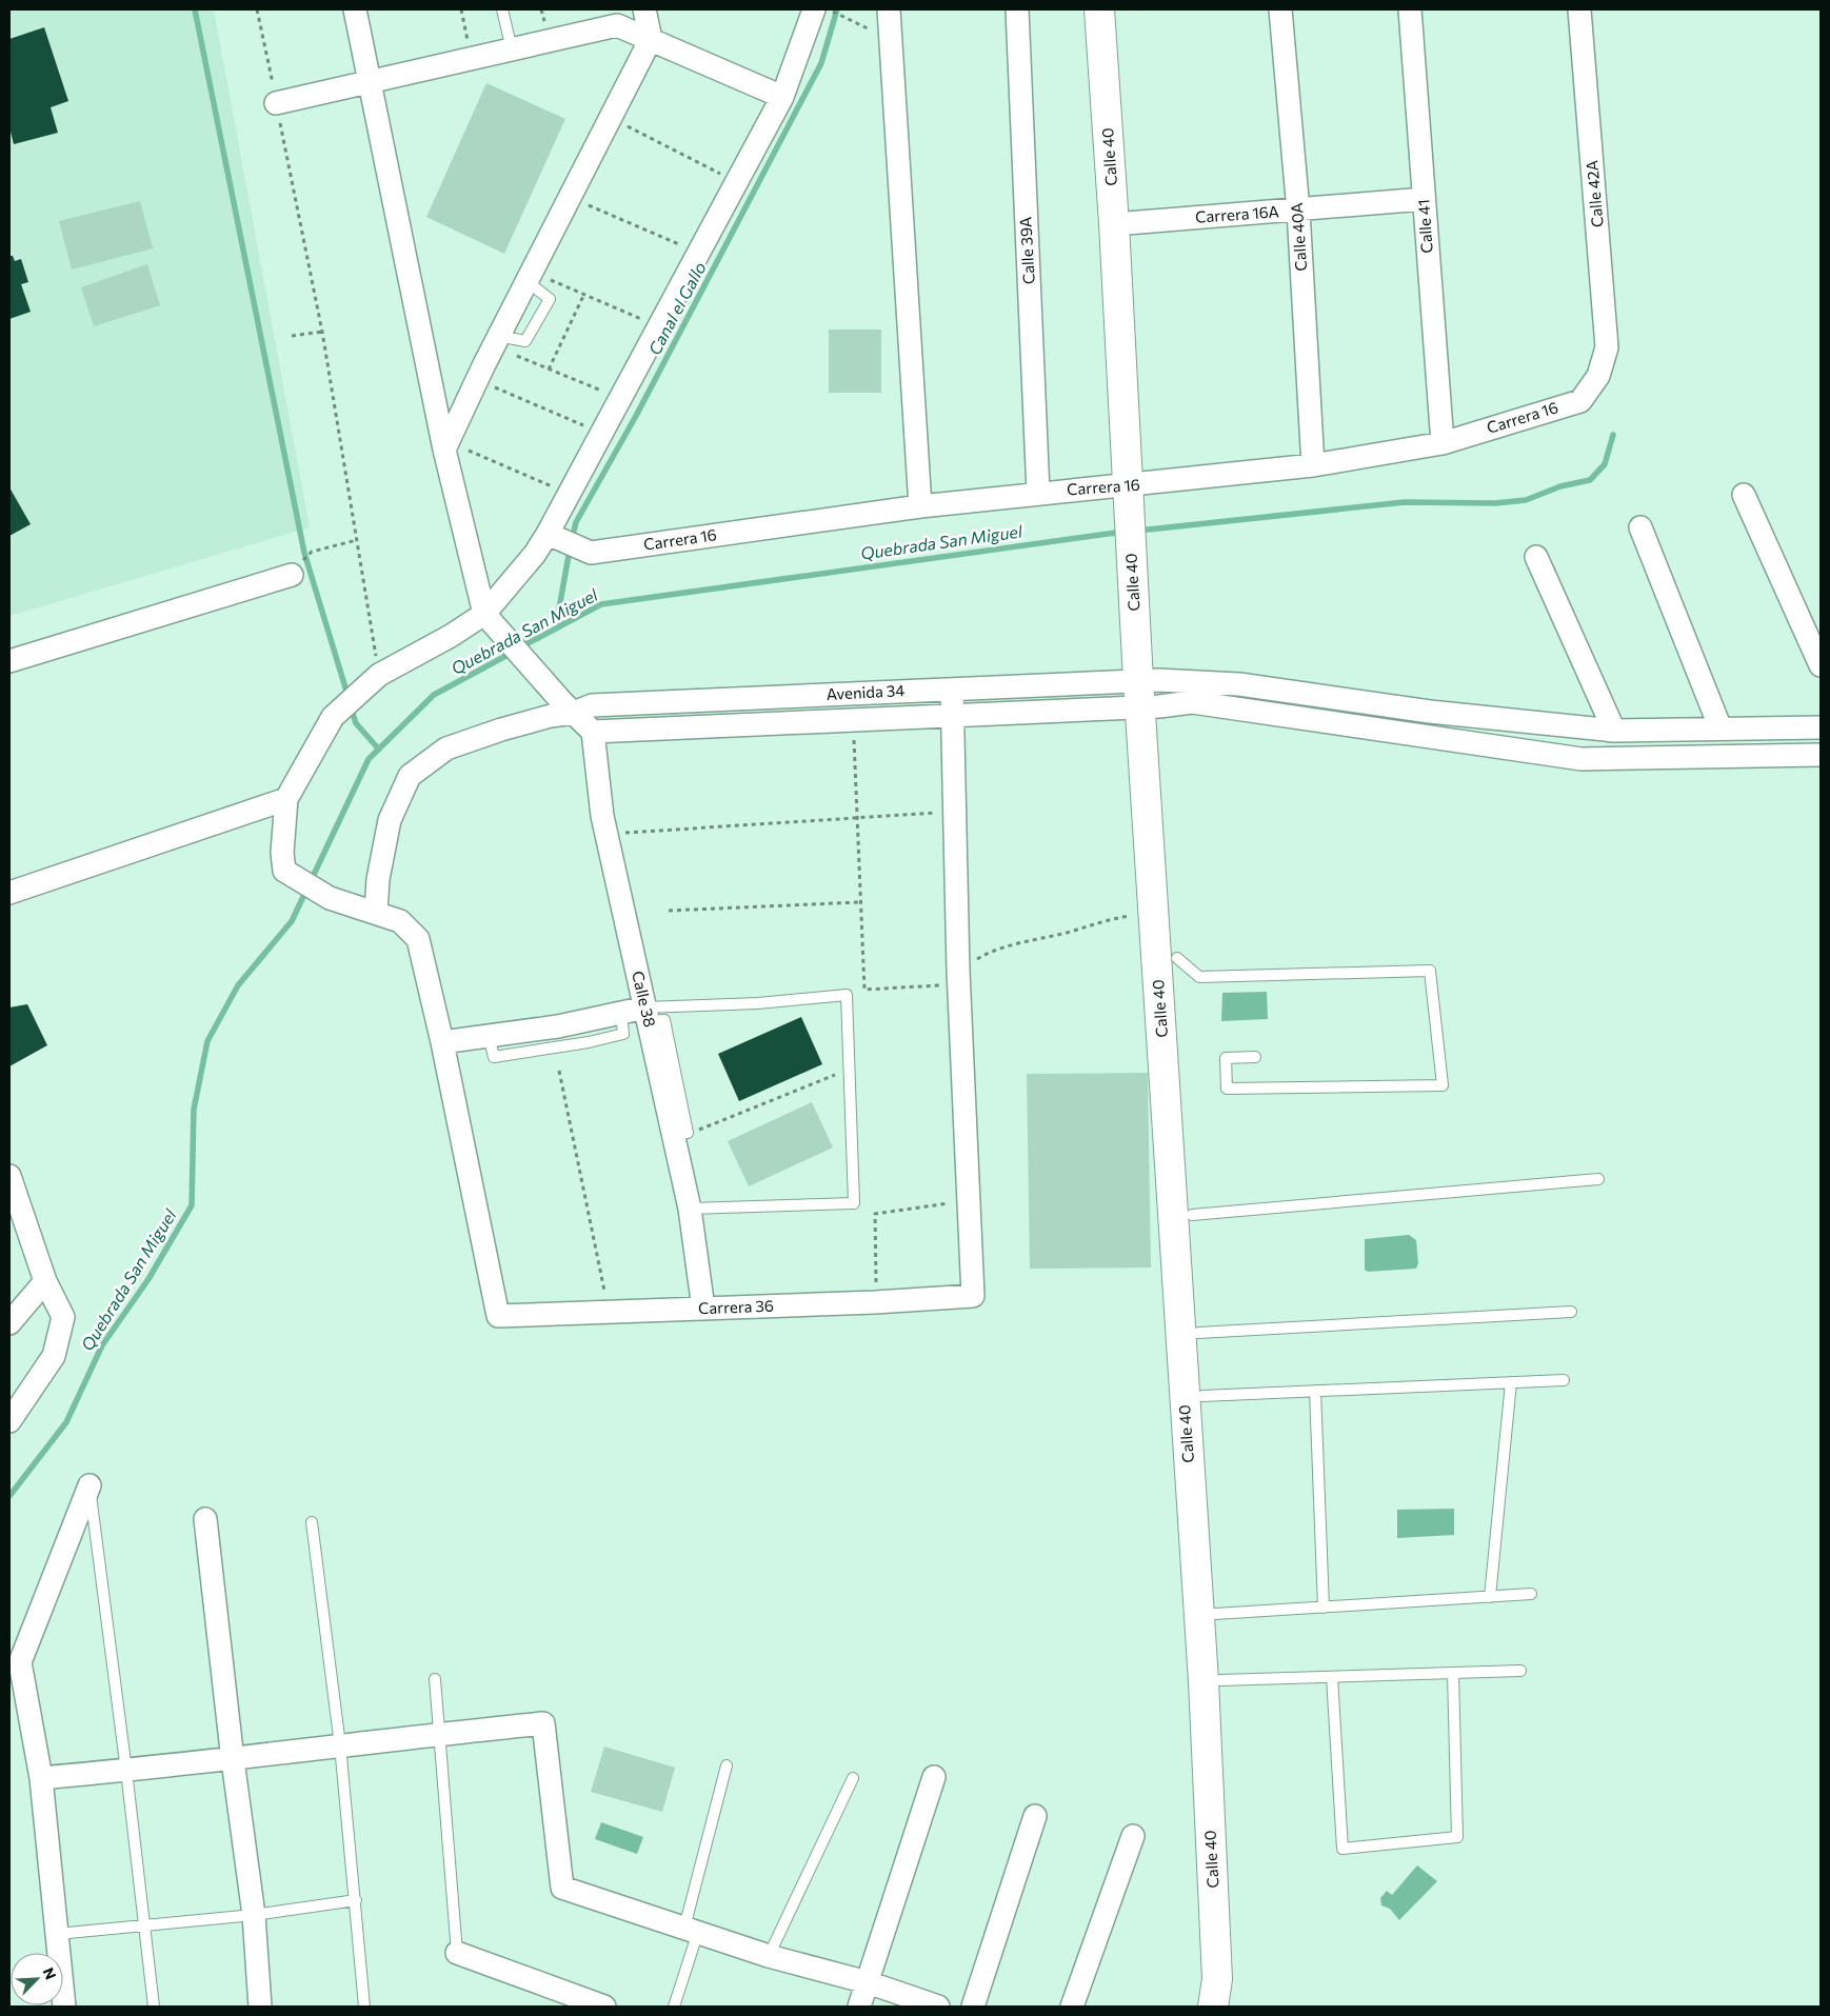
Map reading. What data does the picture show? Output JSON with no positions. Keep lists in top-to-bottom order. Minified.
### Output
{"streets":{"main road":["Calle 40"],"street":["Calle 42A","Carrera 16A","Calle 41","Calle 40A","Calle 39A","Carrera 16","Avenida 34","Calle 38","Carrera 36"]},"crossings":[["Calle 40","Carrera 16A"],["Calle 40","Carrera 16"],["Calle 40","Avenida 34"],["Calle 42A","Carrera 16"],["Carrera 16A","Calle 41"],["Carrera 16A","Calle 40A"],["Calle 41","Carrera 16"],["Calle 40A","Carrera 16"],["Calle 39A","Carrera 16"],["Avenida 34","Calle 38"],["Calle 38","Carrera 36"]],"water":["Canal el Gallo","Quebrada San Miguel"],"north":"top right"}
